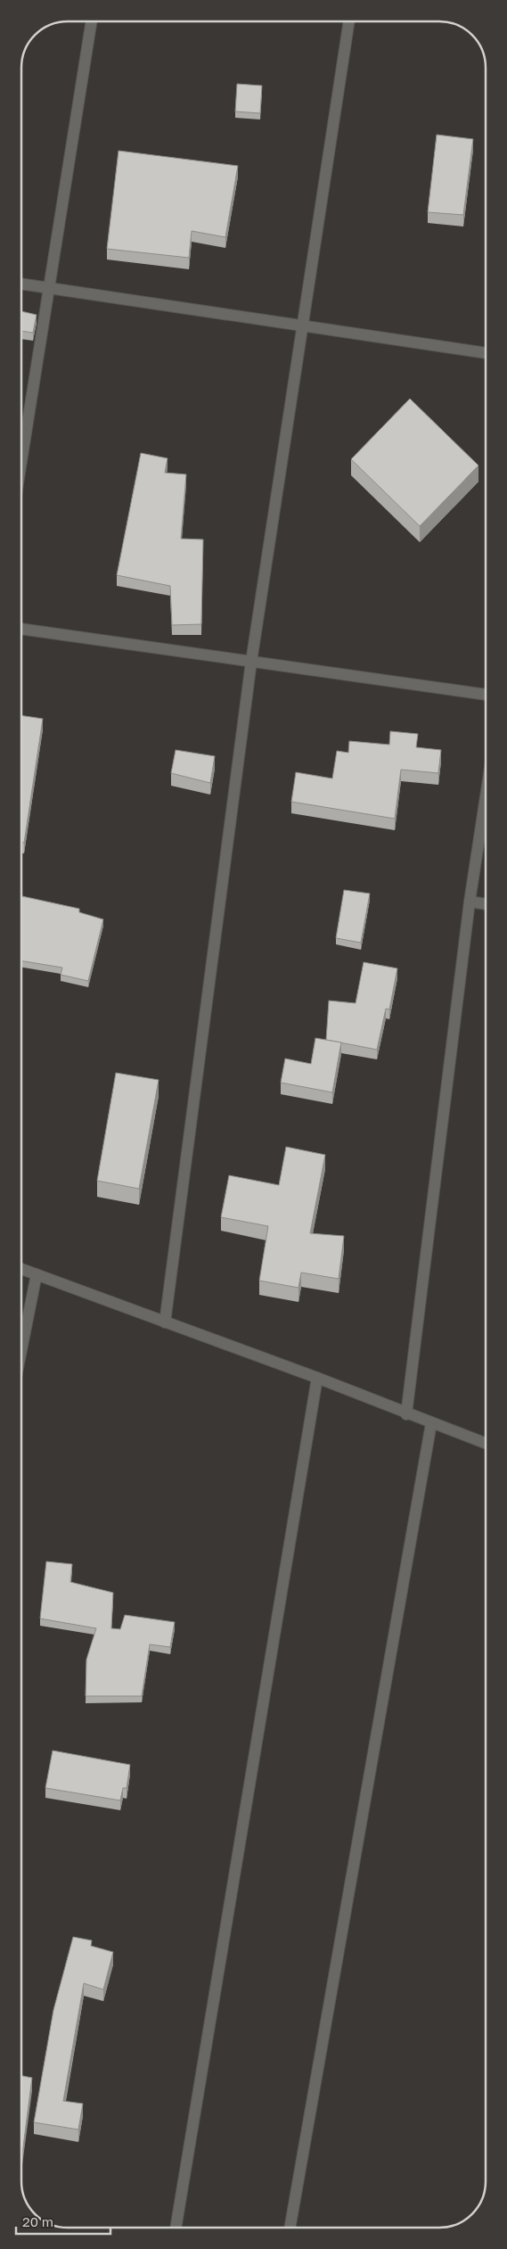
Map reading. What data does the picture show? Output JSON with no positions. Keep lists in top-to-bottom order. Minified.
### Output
{"scale_bar":"20 m"}
